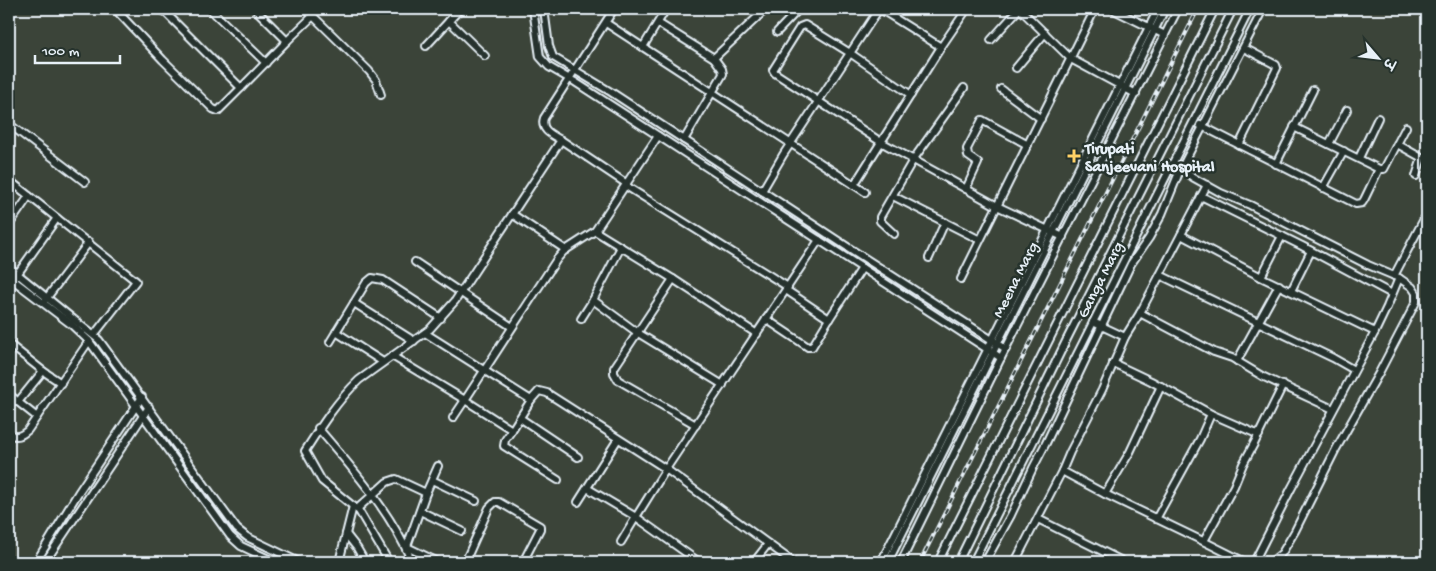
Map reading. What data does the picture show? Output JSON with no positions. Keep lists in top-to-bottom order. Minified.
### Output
{"streets":{"street":["Meena Marg","Ganga Marg"]},"places":{"health":["Tirupati Sanjeevani Hospital"]},"scale_bar":"100 m","north":"bottom right"}
